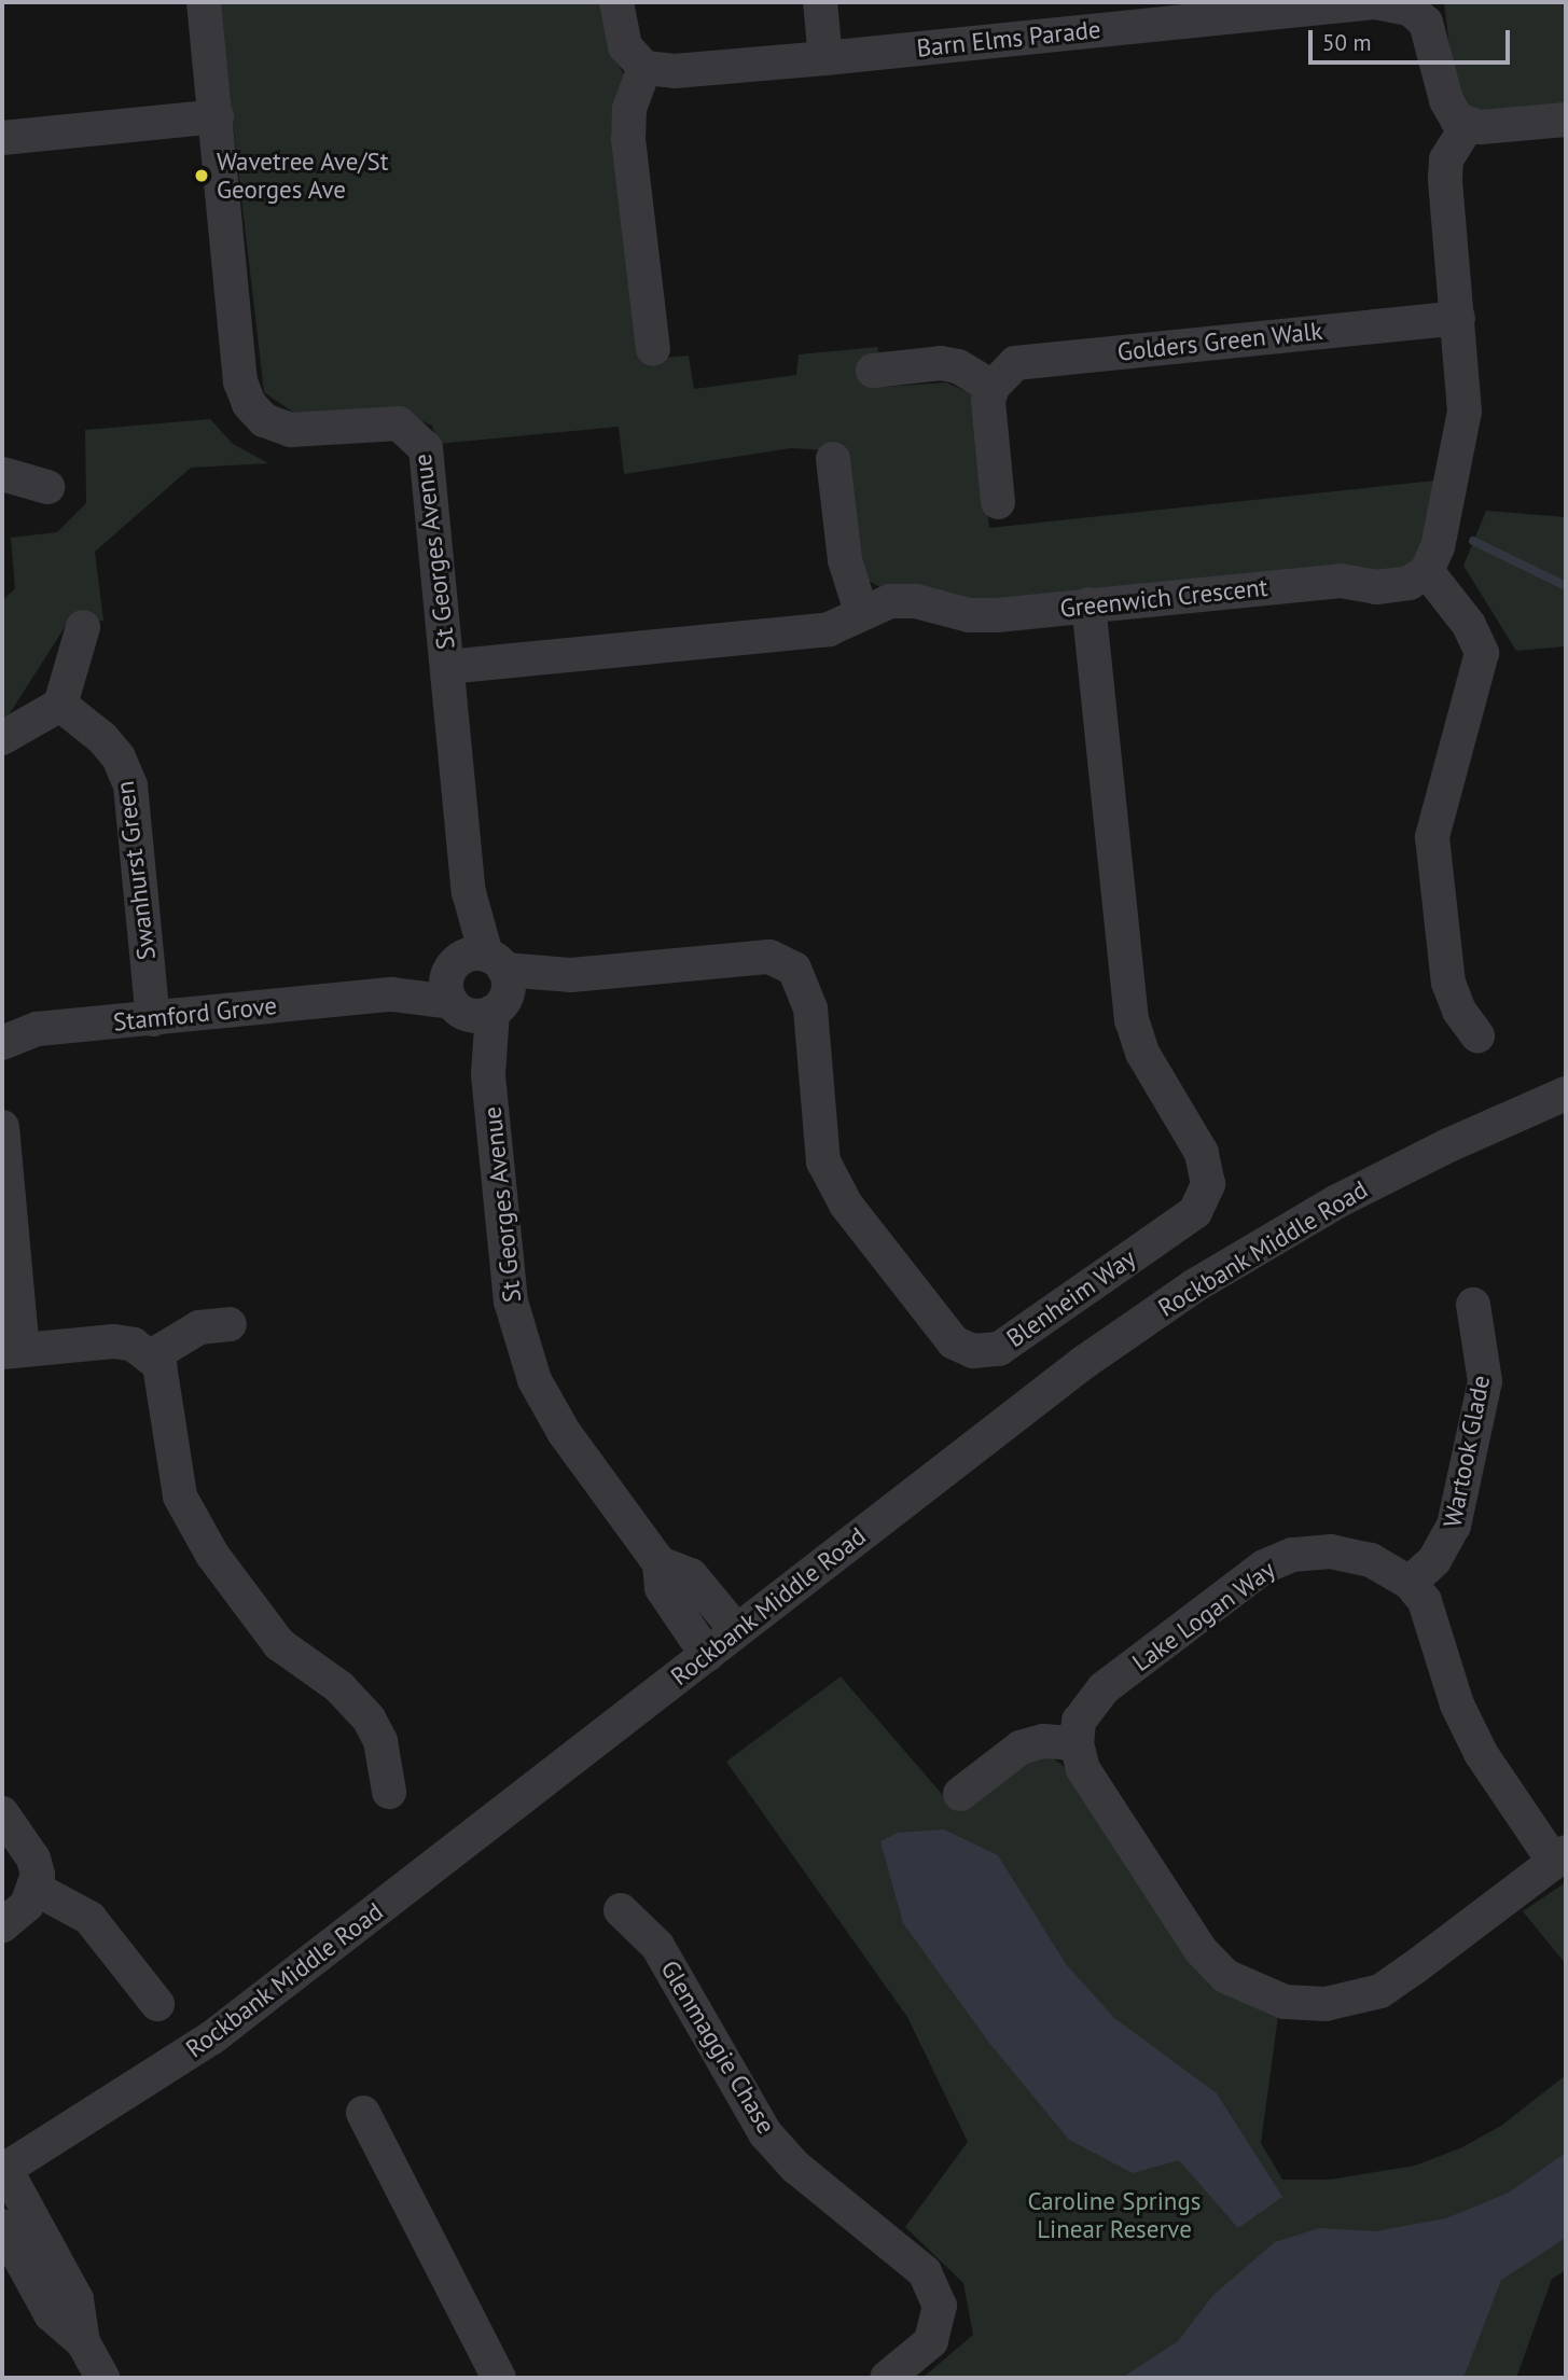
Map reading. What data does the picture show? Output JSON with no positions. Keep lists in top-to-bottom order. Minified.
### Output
{"streets":{"street":["Barn Elms Parade","Golders Green Walk","St Georges Avenue","Greenwich Crescent","Swanhurst Green","Stamford Grove","Rockbank Middle Road","Blenheim Way","Wartook Glade","Lake Logan Way","Glenmaggie Chase"]},"crossings":[["St Georges Avenue","Greenwich Crescent"],["St Georges Avenue","Stamford Grove"],["St Georges Avenue","Rockbank Middle Road"],["St Georges Avenue","Blenheim Way"],["Greenwich Crescent","Blenheim Way"],["Swanhurst Green","Stamford Grove"],["Stamford Grove","Blenheim Way"],["Wartook Glade","Lake Logan Way"]],"parks":["Caroline Springs Linear Reserve"],"places":["Wavetree Ave/St Georges Ave"],"scale_bar":"50 m"}
